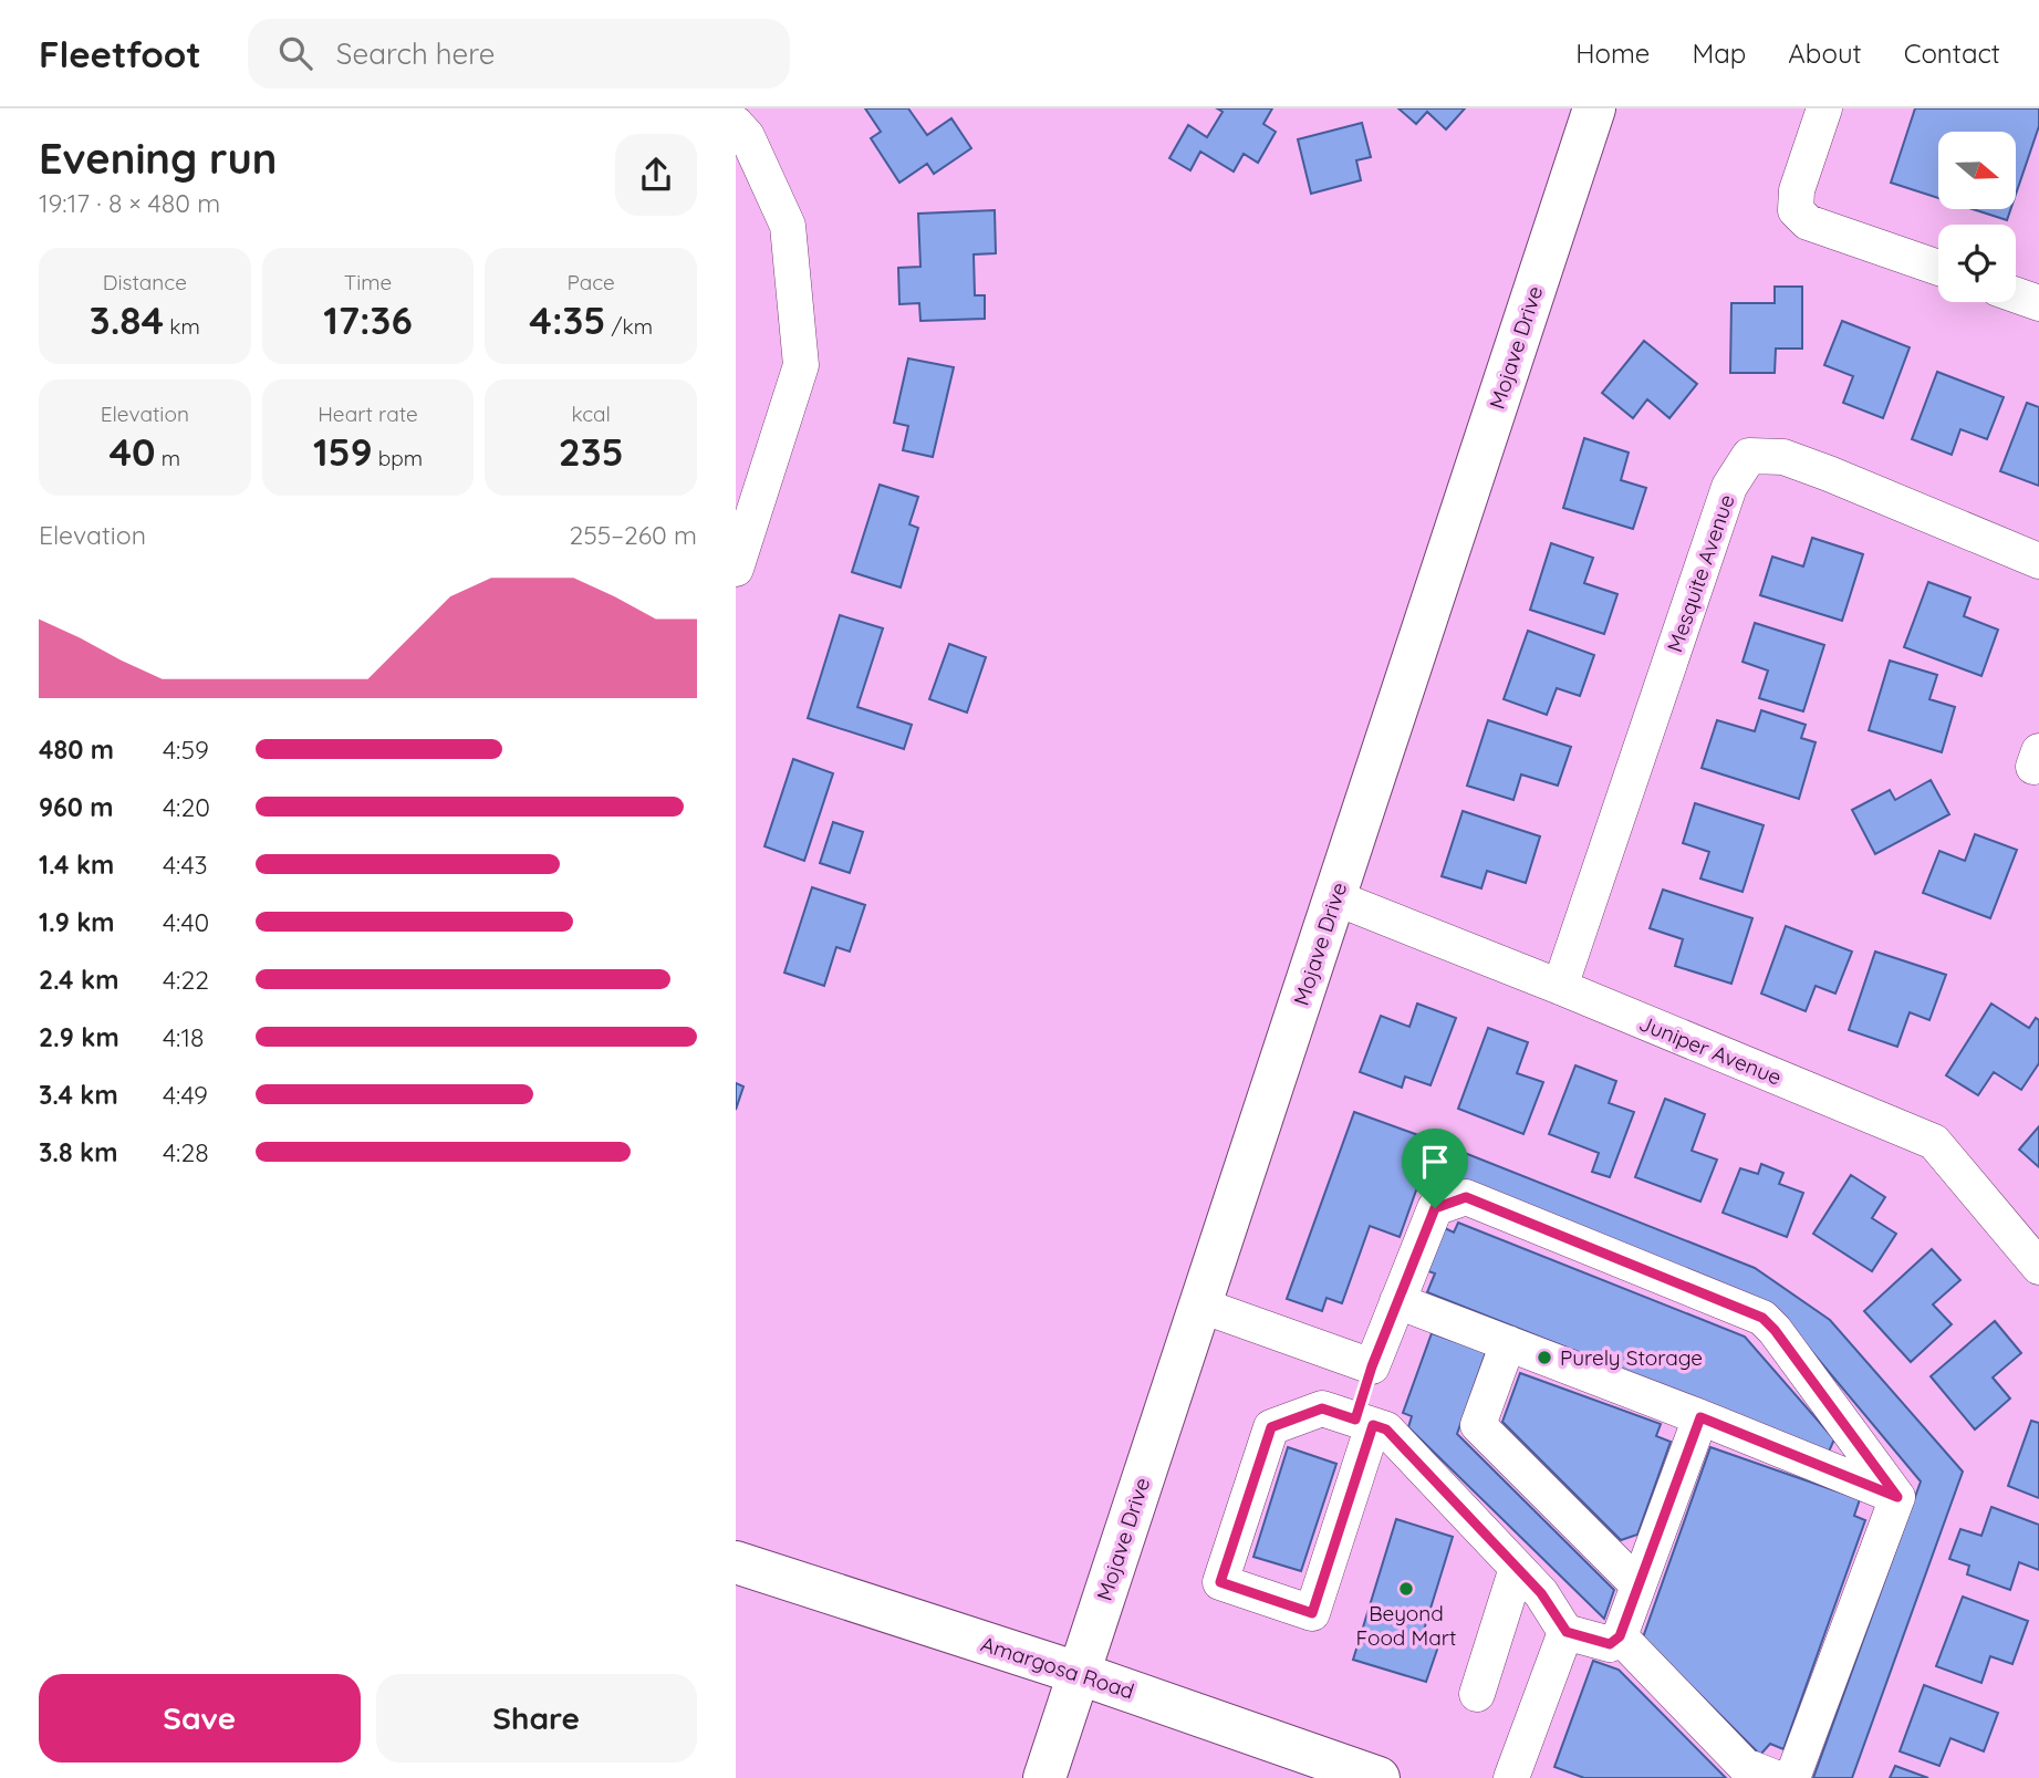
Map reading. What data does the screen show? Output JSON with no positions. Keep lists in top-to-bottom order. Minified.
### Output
{"streets":{"main road":["Mojave Drive","Amargosa Road"],"street":["Mesquite Avenue","Juniper Avenue"]},"crossings":[["Mojave Drive","Juniper Avenue"],["Mojave Drive","Amargosa Road"],["Mesquite Avenue","Juniper Avenue"]],"places":["Purely Storage","Beyond Food Mart"],"north":"right","page":{"header":"Fleetfoot","search":"Search here","nav":["Home","Map","About","Contact"],"heading":["Evening run","19:17 · 8 × 480 m"],"stats":[["Distance","3.84 km"],["Time","17:36"],["Pace","4:35 /km"],["Elevation","40 m"],["Heart rate","159 bpm"],["kcal","235"]],"chart":["Elevation","255–260 m"],"list":[{"name":"480 m","note":"4:59"},{"name":"960 m","note":"4:20"},{"name":"1.4 km","note":"4:43"},{"name":"1.9 km","note":"4:40"},{"name":"2.4 km","note":"4:22"},{"name":"2.9 km","note":"4:18"},{"name":"3.4 km","note":"4:49"},{"name":"3.8 km","note":"4:28"}],"buttons":["Save","Share"]}}
